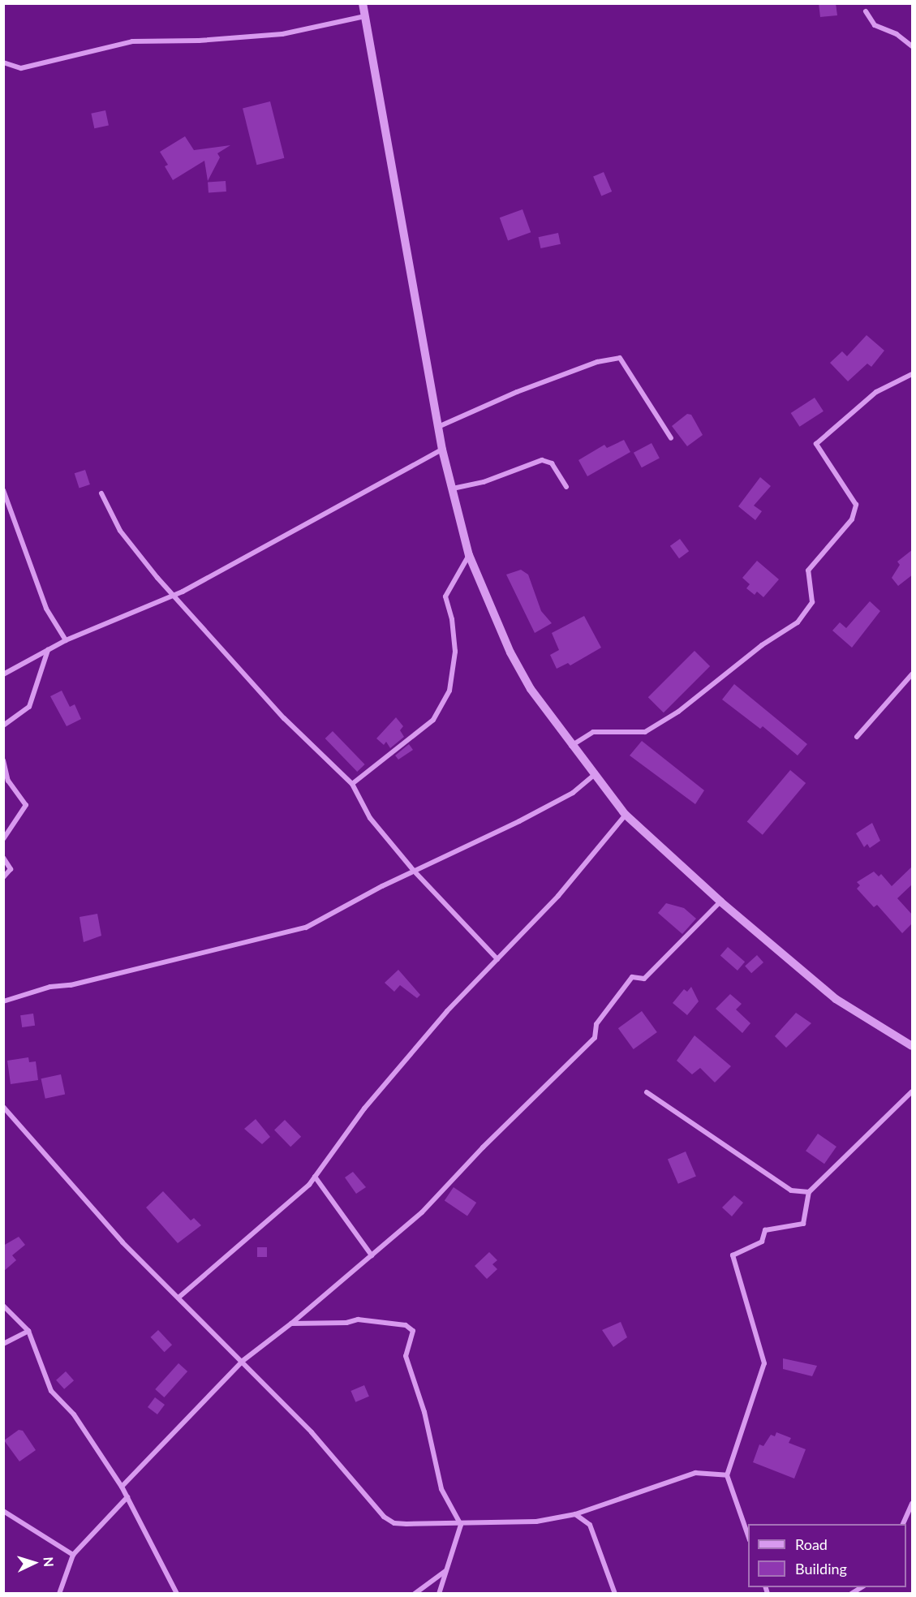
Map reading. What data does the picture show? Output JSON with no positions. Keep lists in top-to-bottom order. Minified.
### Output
{"legend":["Road","Building"],"north":"right"}
